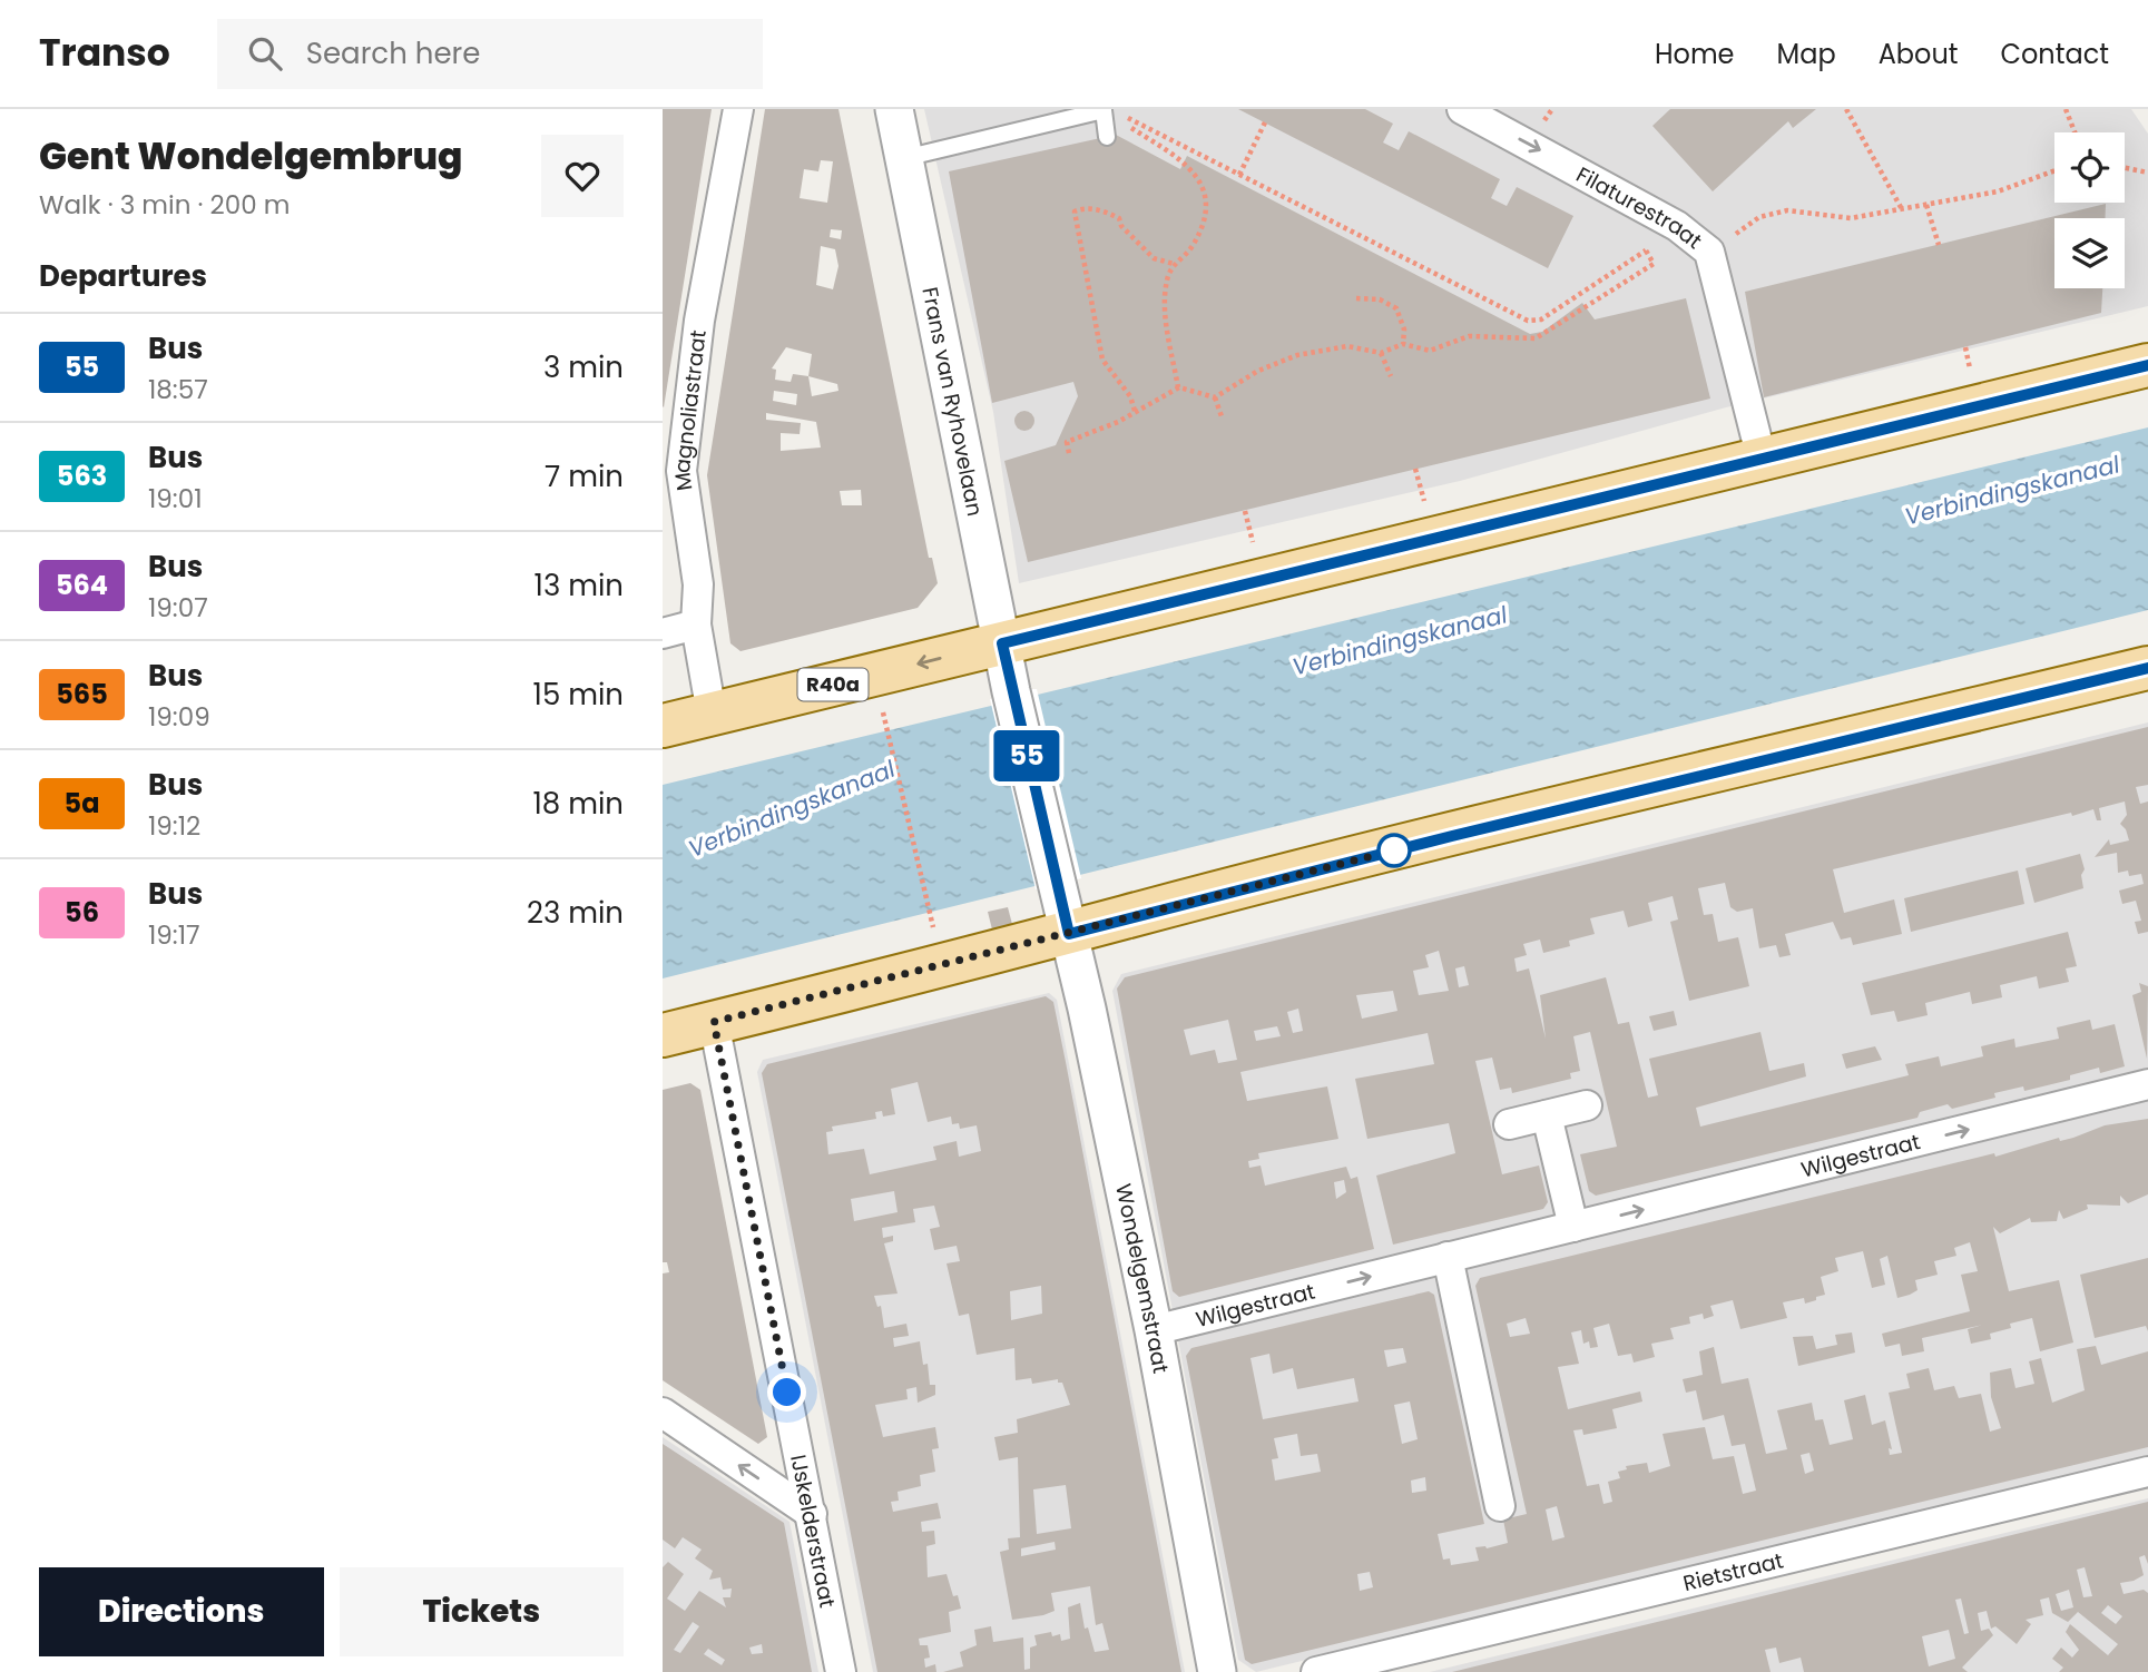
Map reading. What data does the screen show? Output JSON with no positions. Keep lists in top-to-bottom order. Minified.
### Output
{"streets":{"main road":["R40a"],"street":["Filaturestraat","Frans van Ryhovelaan","Magnoliastraat","Wilgestraat","Wondelgemstraat","IJskelderstraat","Rietstraat"]},"crossings":[["Filaturestraat","R40a"],["Frans van Ryhovelaan","R40a"],["Frans van Ryhovelaan","Wondelgemstraat"],["Magnoliastraat","R40a"],["Wilgestraat","Wondelgemstraat"]],"one_way":["Filaturestraat","Wilgestraat"],"water":["Verbindingskanaal"],"lines":["bus line 55"],"page":{"header":"Transo","search":"Search here","nav":["Home","Map","About","Contact"],"heading":[["Gent Wondelgembrug","Walk · 3 min · 200 m"],"Departures"],"on_map":"55","list":[{"mark":"55","name":"Bus","note":"18:57","value":"3 min"},{"mark":"563","name":"Bus","note":"19:01","value":"7 min"},{"mark":"564","name":"Bus","note":"19:07","value":"13 min"},{"mark":"565","name":"Bus","note":"19:09","value":"15 min"},{"mark":"5a","name":"Bus","note":"19:12","value":"18 min"},{"mark":"56","name":"Bus","note":"19:17","value":"23 min"}],"buttons":["Directions","Tickets"]}}
